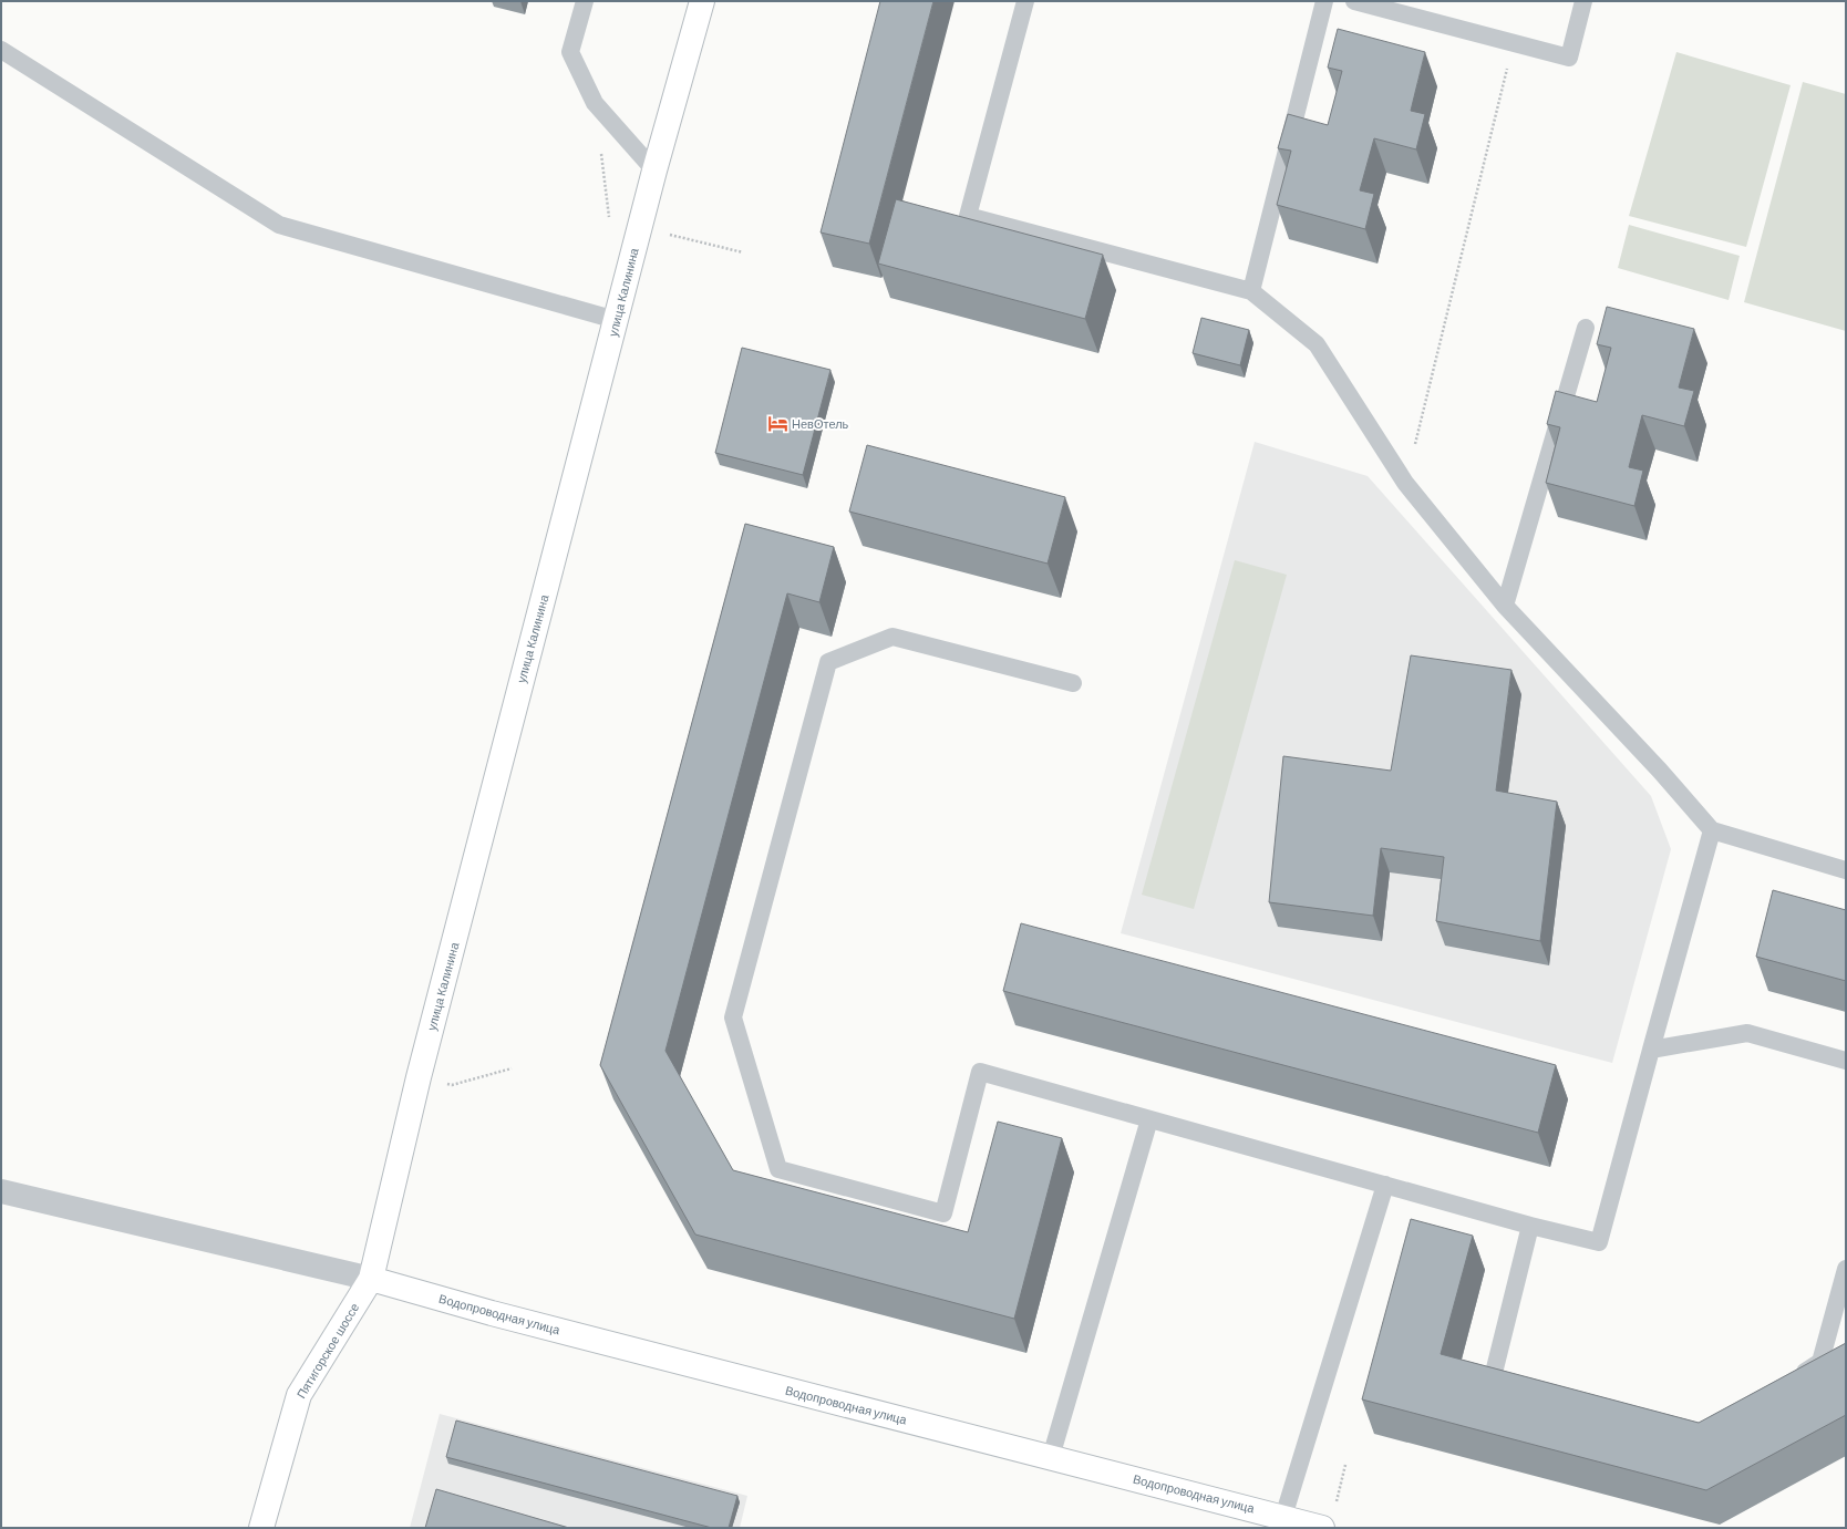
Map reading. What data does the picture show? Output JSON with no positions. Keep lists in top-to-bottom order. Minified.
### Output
{"streets":{"main road":["улица Калинина","Водопроводная улица","Пятигорское шоссе"]},"crossings":[["улица Калинина","Водопроводная улица"],["улица Калинина","Пятигорское шоссе"],["Водопроводная улица","Пятигорское шоссе"]],"places":{"hotel":["НевОтель"]}}
